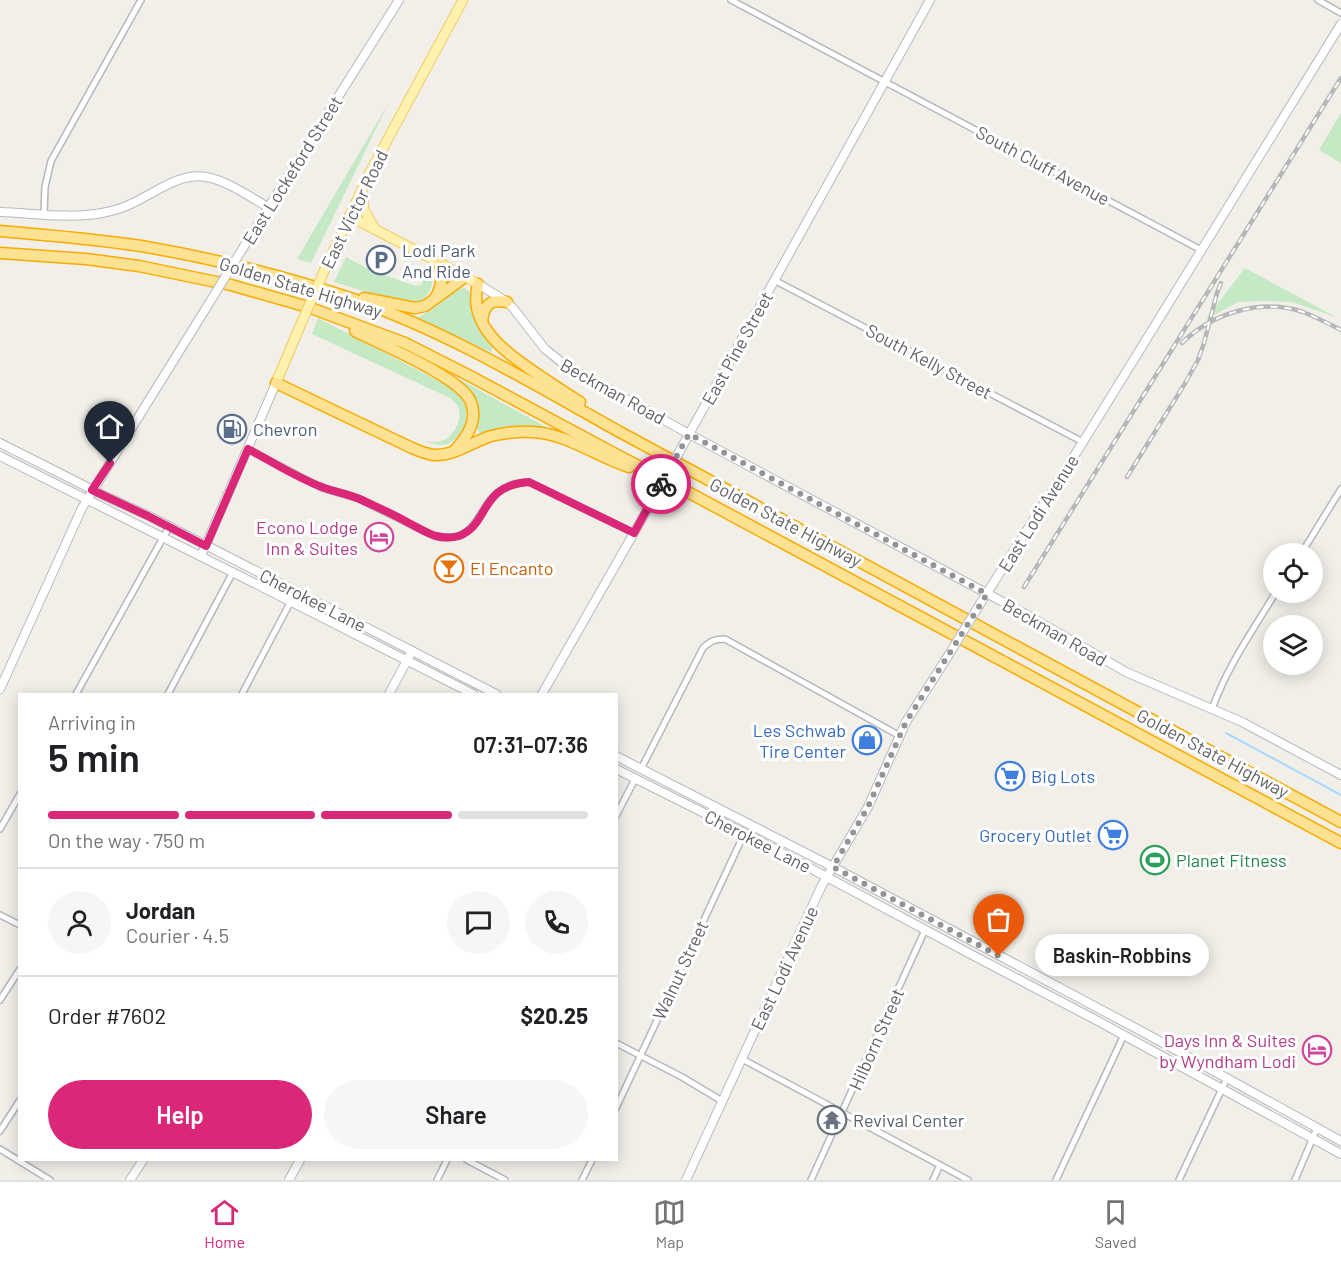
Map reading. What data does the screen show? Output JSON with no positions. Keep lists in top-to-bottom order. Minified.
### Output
{"streets":{"highway":["Golden State Highway"],"main road":["East Victor Road","Beckman Road"],"street":["South Cluff Avenue","East Lockeford Street","East Pine Street","South Kelly Street","East Lodi Avenue","Cherokee Lane","Walnut Street","Hilborn Street"]},"crossings":[["South Cluff Avenue","East Pine Street"],["South Cluff Avenue","East Lodi Avenue"],["East Lockeford Street","Cherokee Lane"],["East Victor Road","Beckman Road"],["East Victor Road","Cherokee Lane"],["East Pine Street","South Kelly Street"],["East Pine Street","Beckman Road"],["South Kelly Street","East Lodi Avenue"],["Beckman Road","East Lodi Avenue"],["East Lodi Avenue","Cherokee Lane"],["Cherokee Lane","Walnut Street"],["Cherokee Lane","Hilborn Street"]],"places":{"parking":["Lodi Park And Ride"],"fuel station":["Chevron"],"hotel":["Econo Lodge Inn & Suites","Days Inn & Suites by Wyndham Lodi"],"bar":["El Encanto"],"shop":["Les Schwab Tire Center"],"supermarket":["Big Lots","Grocery Outlet"],"sports":["Planet Fitness"],"other":["Baskin-Robbins"],"temple":["Revival Center"]},"page":{"heading":["5 min","Arriving in","07:31–07:36"],"panel":["Jordan","Courier · 4.5","Order #7602","$20.25"],"bar":"On the way · 750 m","bubble":"Baskin-Robbins","buttons":["Help","Share"],"tabs":["Home","Map","Saved"]}}
